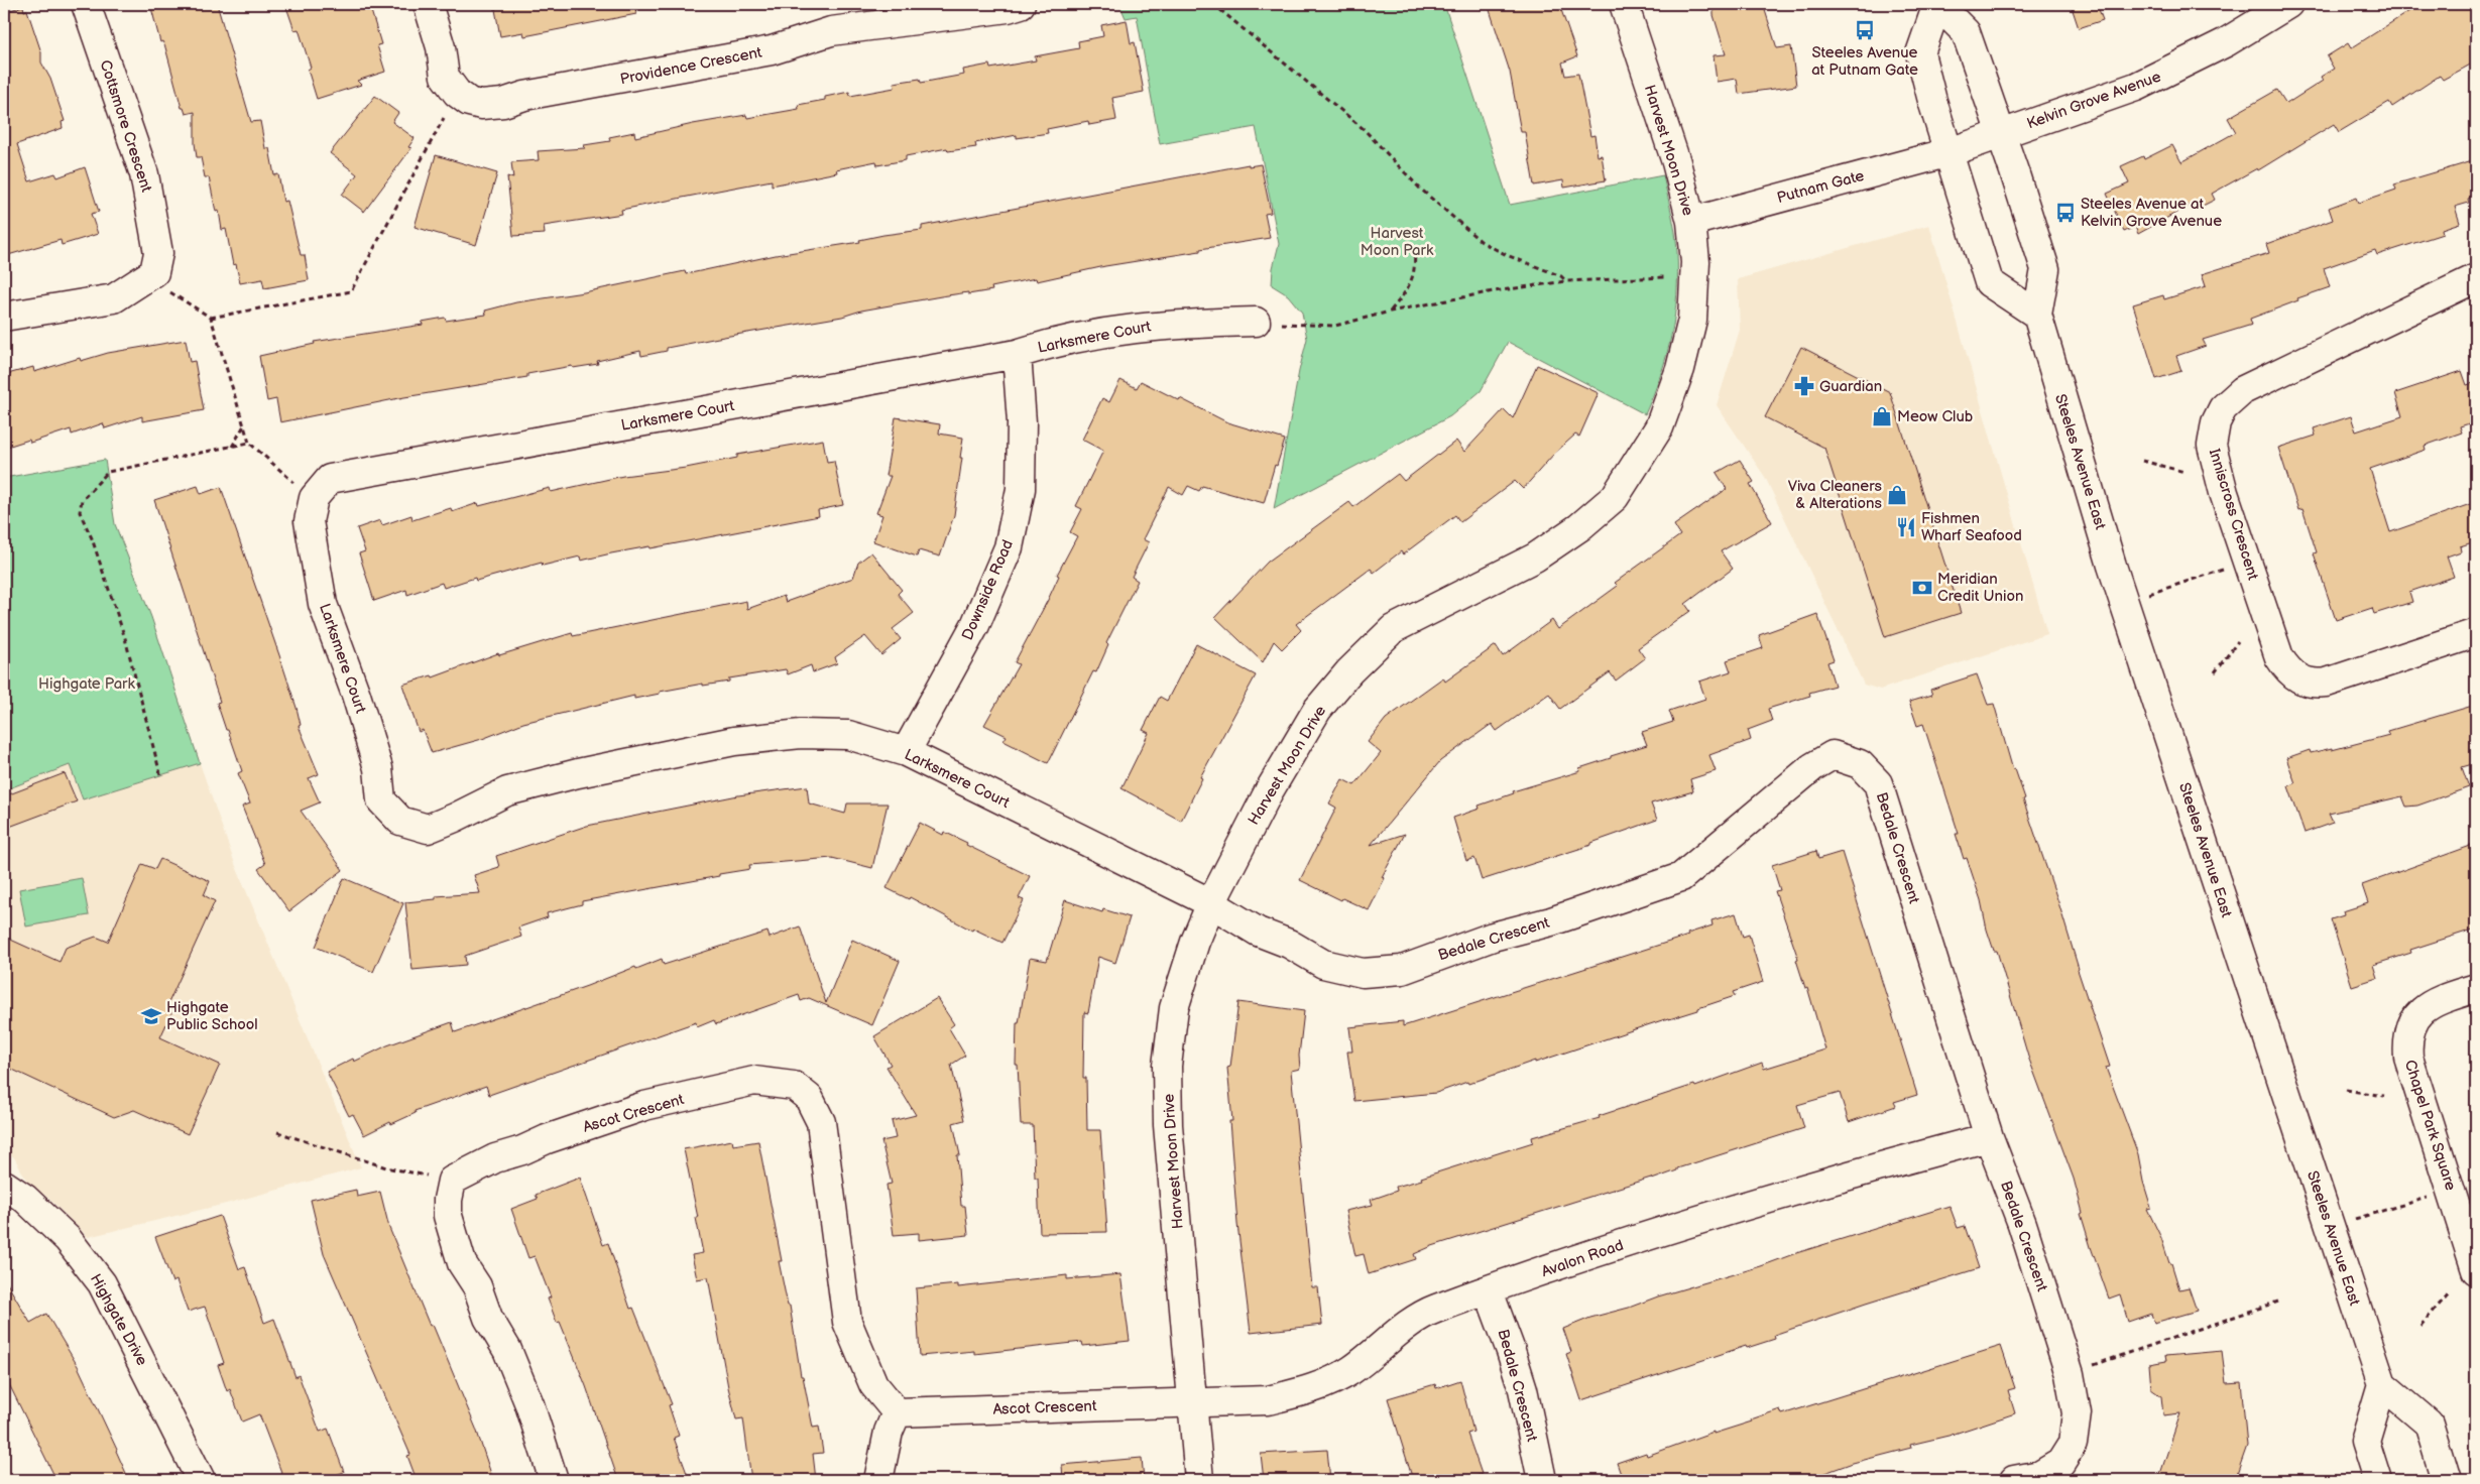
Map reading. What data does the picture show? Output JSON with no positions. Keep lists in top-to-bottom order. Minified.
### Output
{"streets":{"street":["Providence Crescent","Kelvin Grove Avenue","Cottsmore Crescent","Harvest Moon Drive","Putnam Gate","Larksmere Court","Steeles Avenue East","Inniscross Crescent","Downside Road","Bedale Crescent","Ascot Crescent","Chapel Park Square","Avalon Road","Highgate Drive"]},"crossings":[["Kelvin Grove Avenue","Putnam Gate"],["Kelvin Grove Avenue","Steeles Avenue East"],["Harvest Moon Drive","Putnam Gate"],["Harvest Moon Drive","Larksmere Court"],["Harvest Moon Drive","Bedale Crescent"],["Harvest Moon Drive","Ascot Crescent"],["Harvest Moon Drive","Avalon Road"],["Putnam Gate","Steeles Avenue East"],["Larksmere Court","Downside Road"],["Larksmere Court","Bedale Crescent"],["Bedale Crescent","Avalon Road"],["Ascot Crescent","Avalon Road"]],"parks":["Harvest Moon Park","Highgate Park"],"places":{"bus stop":["Steeles Avenue at Putnam Gate","Steeles Avenue at Kelvin Grove Avenue"],"pharmacy":["Guardian"],"shop":["Meow Club","Viva Cleaners & Alterations"],"restaurant":["Fishmen Wharf Seafood"],"bank":["Meridian Credit Union"],"school or university":["Highgate Public School"]}}
